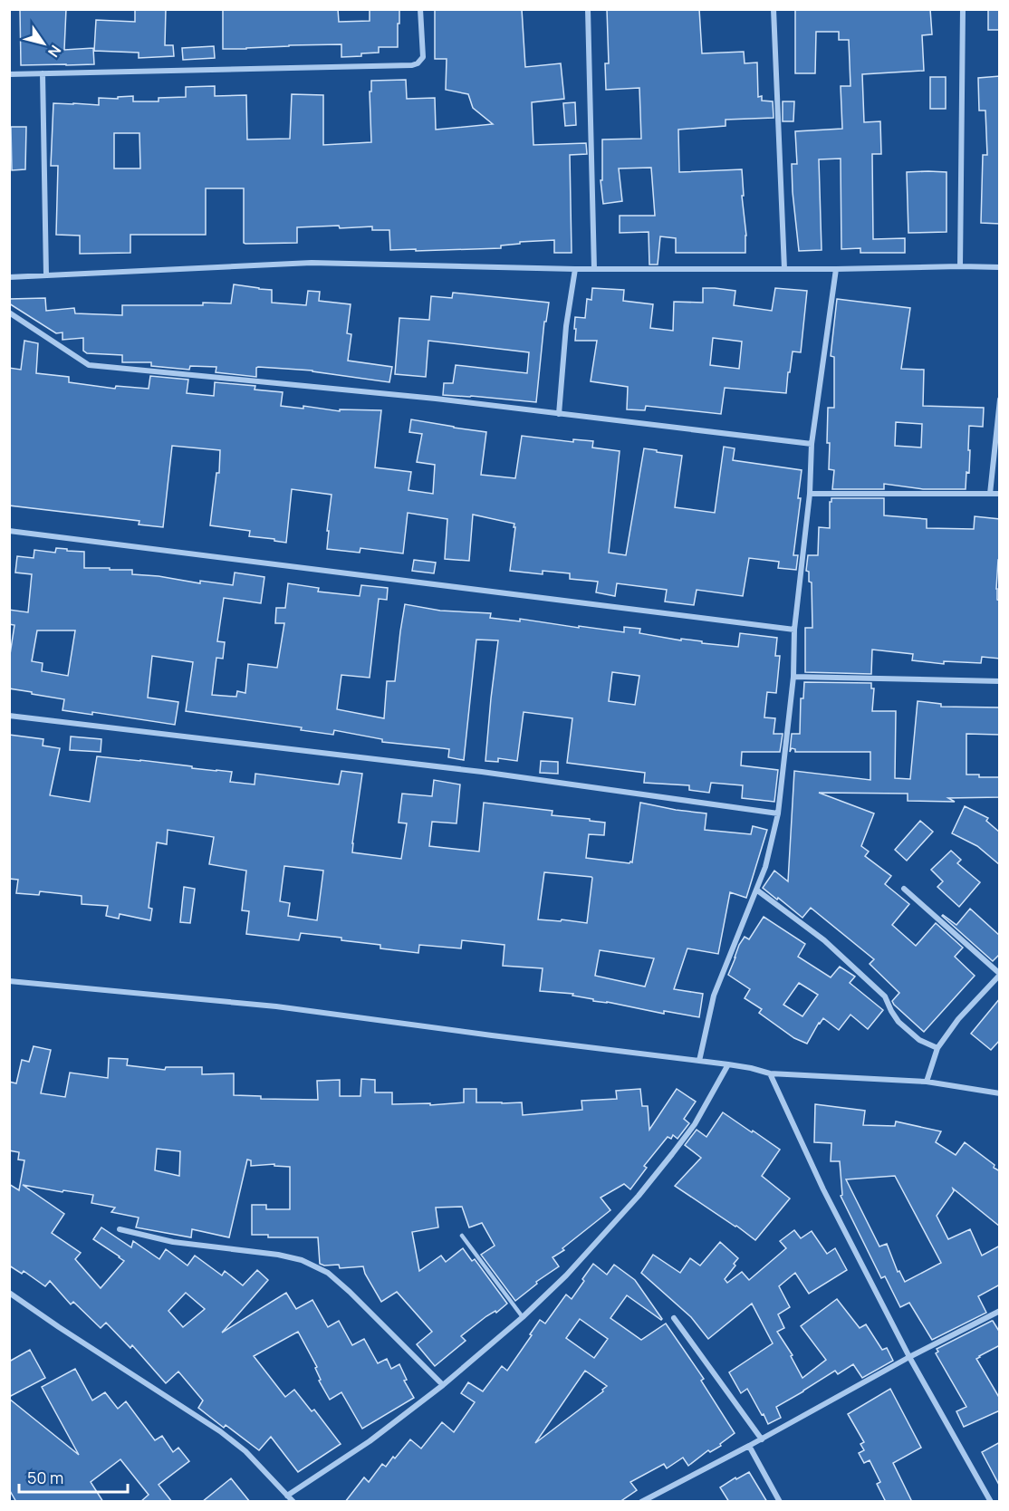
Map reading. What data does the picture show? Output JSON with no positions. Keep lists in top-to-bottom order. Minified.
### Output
{"scale_bar":"50 m","north":"bottom right"}
